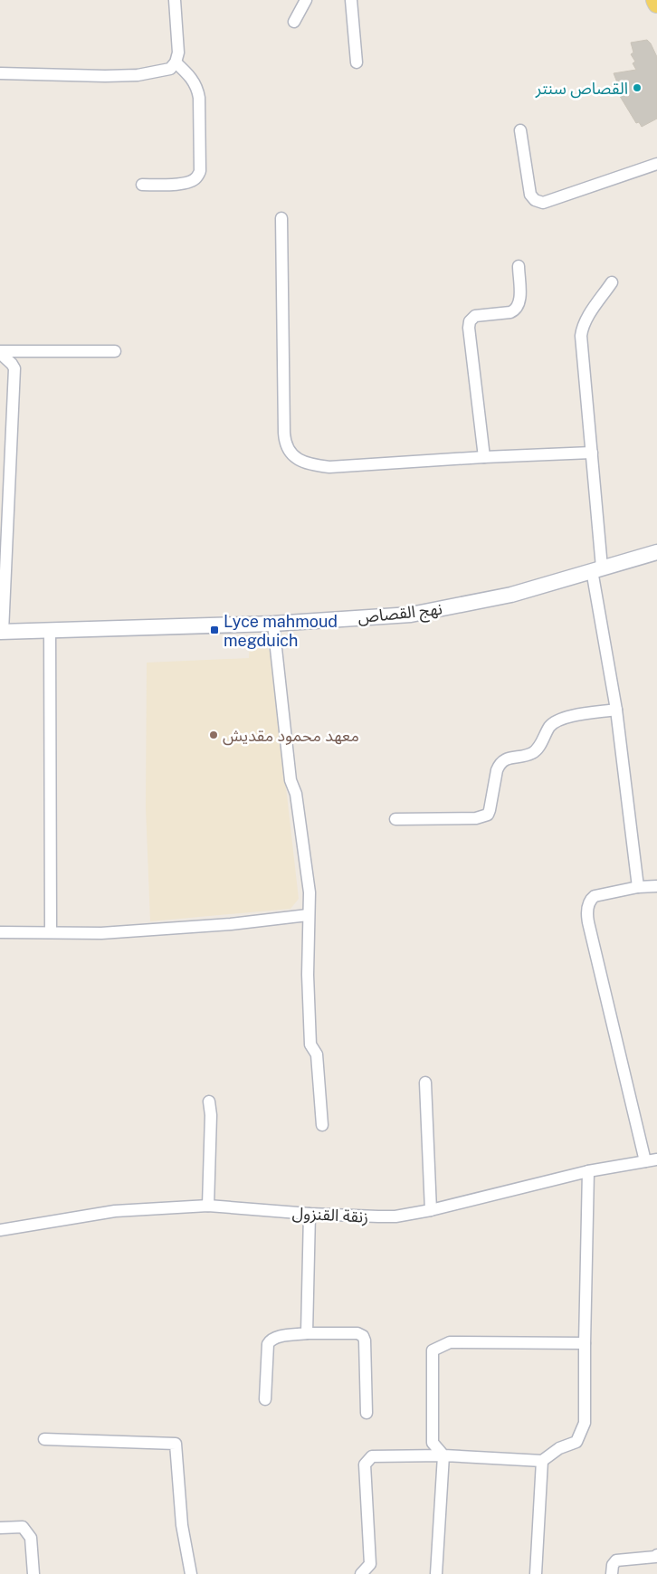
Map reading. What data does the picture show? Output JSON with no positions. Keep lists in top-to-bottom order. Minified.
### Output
{"streets":{"street":["نهج القصاص","زنقة القنزول"]},"places":{"other":["القصاص سنتر","معهد محمود مقديش"],"transit":["Lyce mahmoud megduich"]}}
